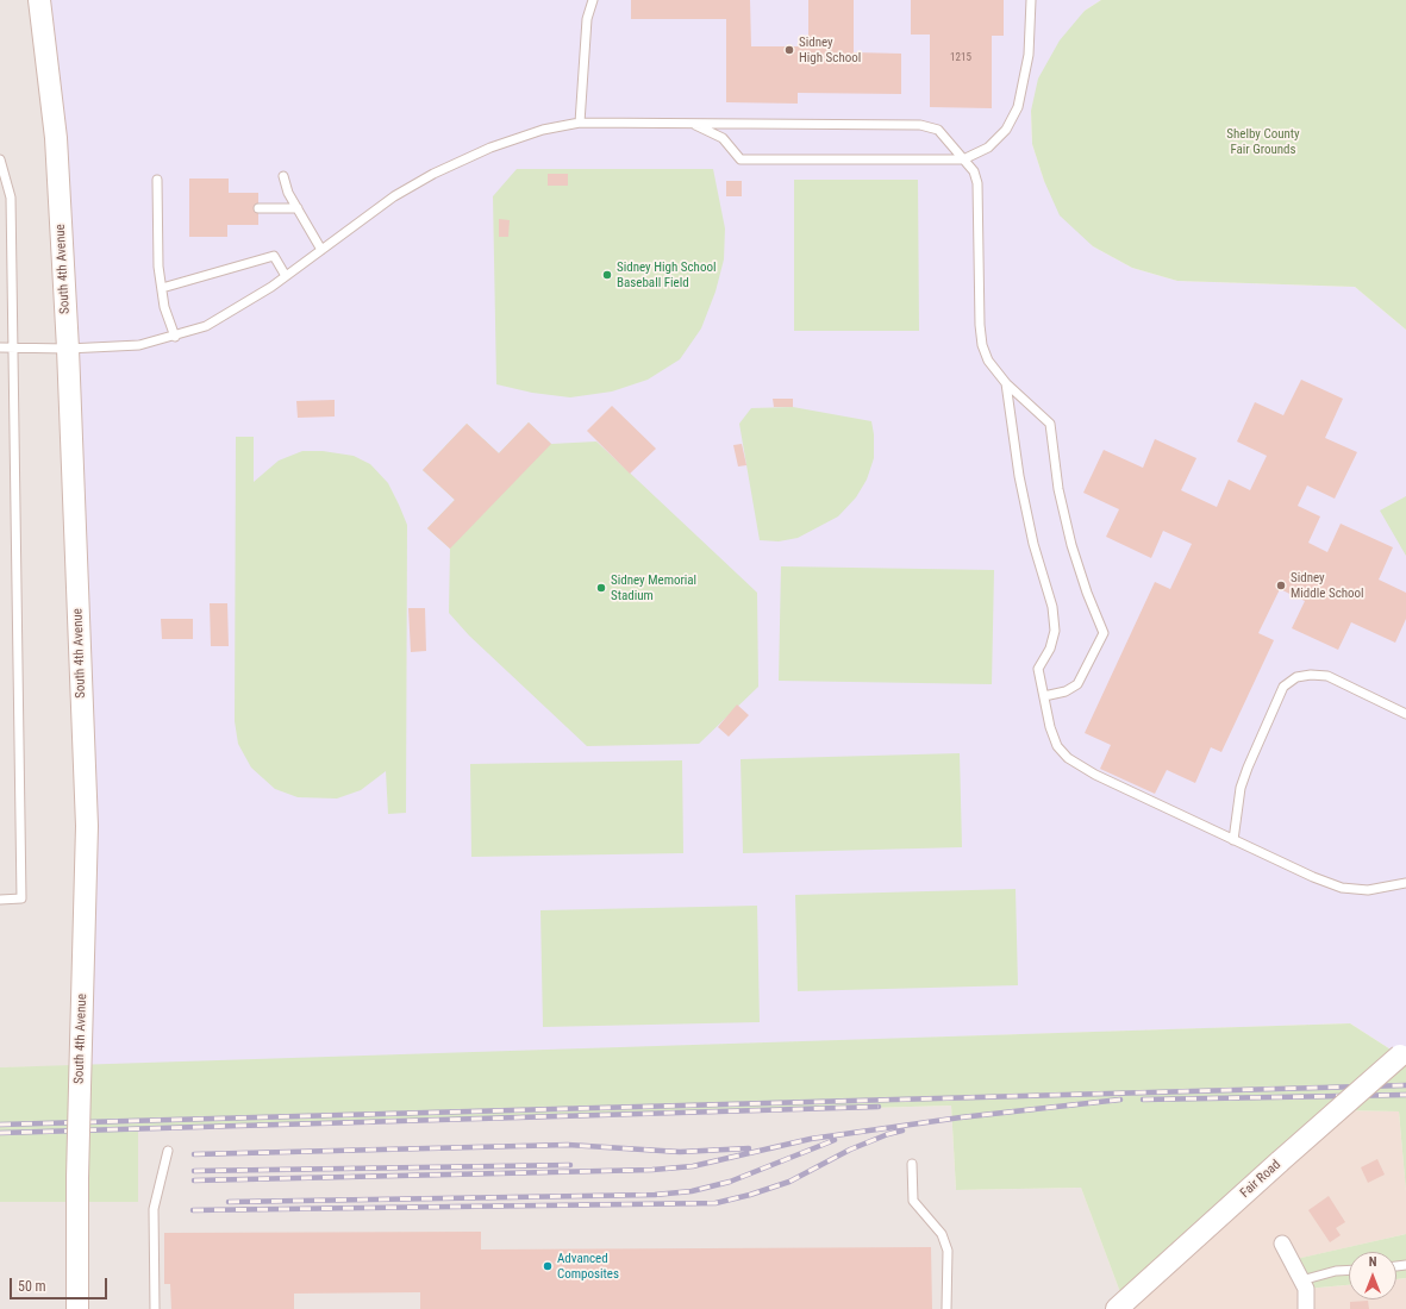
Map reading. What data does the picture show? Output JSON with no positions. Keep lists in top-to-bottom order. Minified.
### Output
{"streets":{"street":["South 4th Avenue","Fair Road"]},"parks":["Shelby County Fair Grounds"],"places":["Sidney High School","Sidney High School Baseball Field","Sidney Middle School","Sidney Memorial Stadium","Advanced Composites"],"house_numbers":["1215"],"scale_bar":"50 m","north":"top"}
